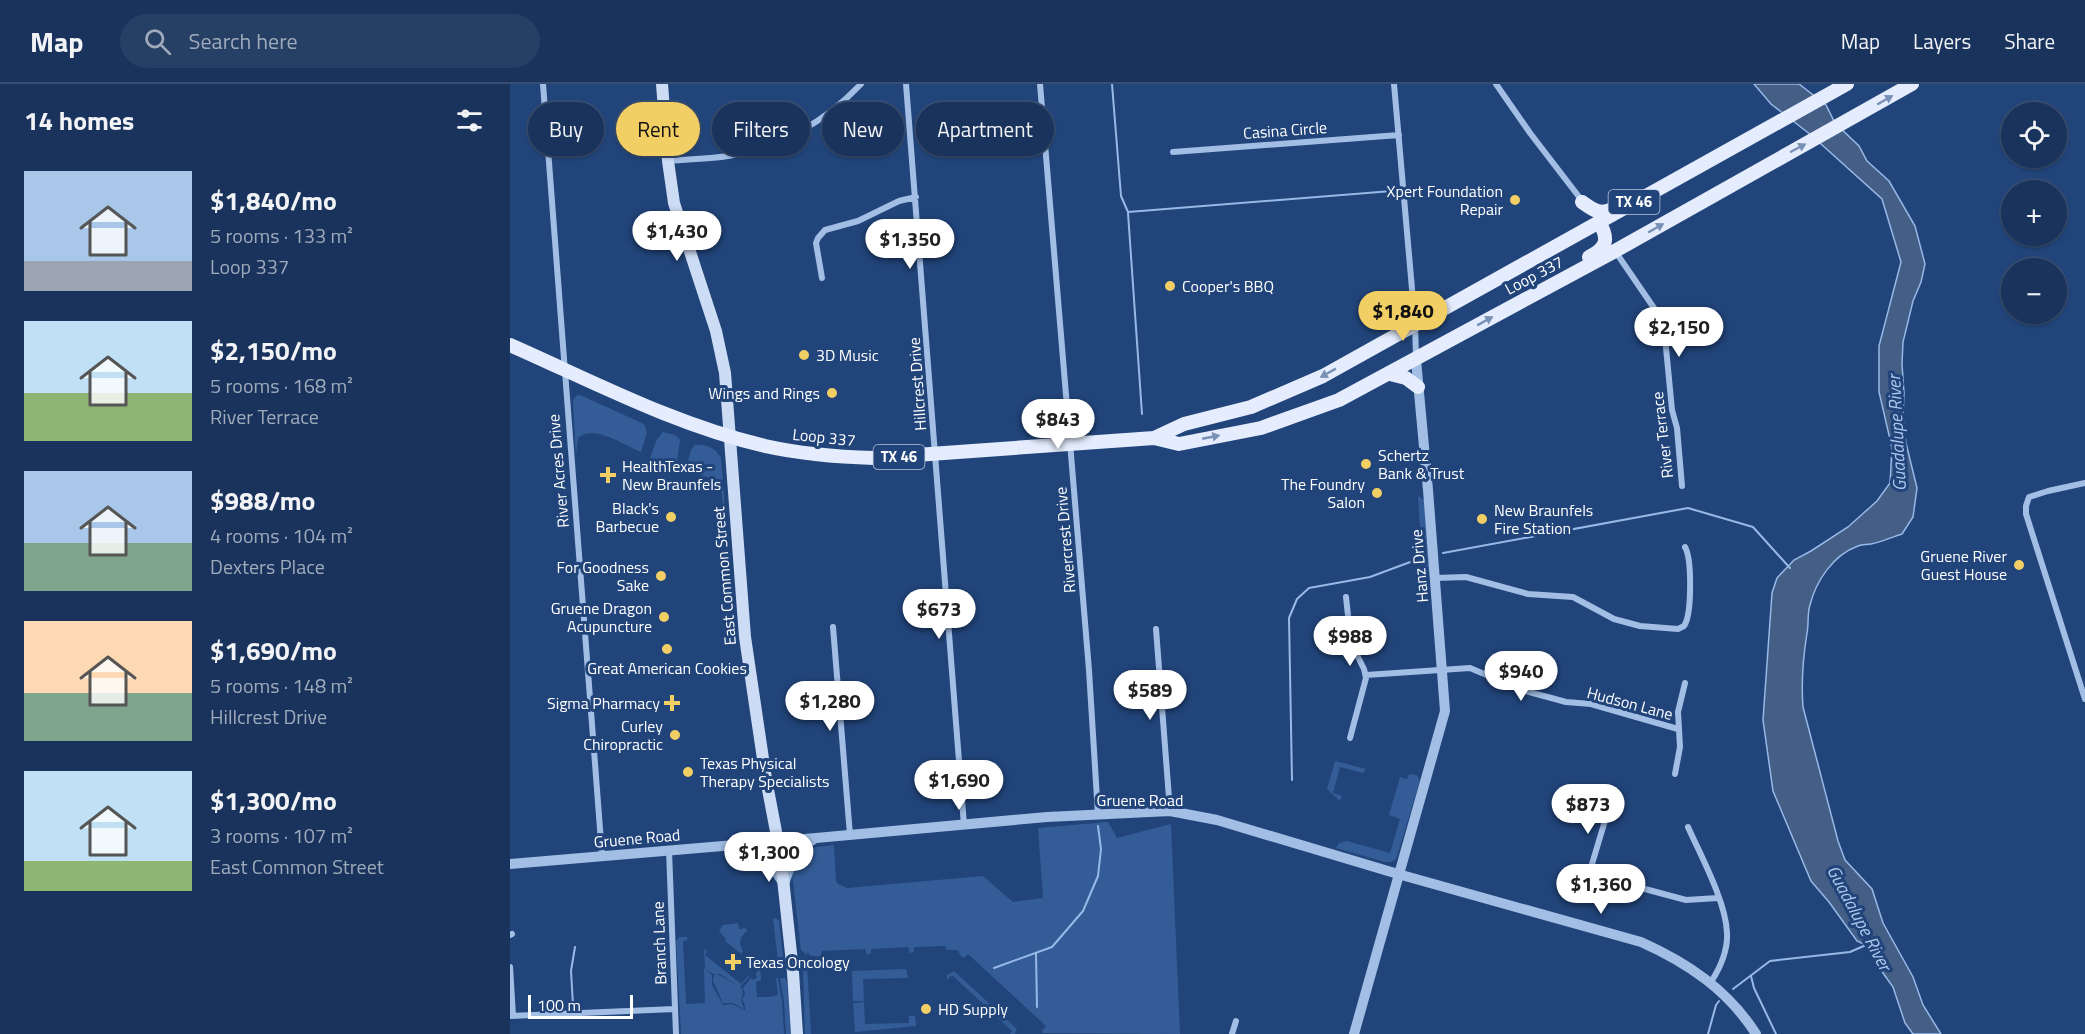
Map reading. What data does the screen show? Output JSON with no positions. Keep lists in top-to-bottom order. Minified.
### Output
{"streets":{"main road":["TX 46","Loop 337","East Common Street"],"street":["Casina Circle","Hillcrest Drive","River Terrace","River Acres Drive","Rivercrest Drive","Hanz Drive","Hudson Lane","Gruene Road","Branch Lane"]},"crossings":[["Casina Circle","Hanz Drive"],["Loop 337","Hillcrest Drive"],["Loop 337","River Terrace"],["Loop 337","River Acres Drive"],["Loop 337","Rivercrest Drive"],["Loop 337","Hanz Drive"],["Loop 337","East Common Street"],["Hillcrest Drive","Gruene Road"],["River Acres Drive","Gruene Road"],["Rivercrest Drive","Gruene Road"],["Hanz Drive","Hudson Lane"],["Hanz Drive","Gruene Road"],["East Common Street","Gruene Road"],["Gruene Road","Branch Lane"]],"water":["Guadalupe River"],"places":{"other":["Xpert Foundation Repair","Cooper's BBQ","3D Music","Wings and Rings","Schertz Bank & Trust","The Foundry Salon","Black's Barbecue","New Braunfels Fire Station","Gruene River Guest House","For Goodness Sake","Gruene Dragon Acupuncture","Great American Cookies","Curley Chiropractic","Texas Physical Therapy Specialists","HD Supply"],"health":["HealthTexas - New Braunfels","Sigma Pharmacy","Texas Oncology"]},"scale_bar":"100 m","page":{"header":"Map","search":"Search here","nav":["Map","Layers","Share"],"heading":"14 homes","map_buttons":["+","−"],"chip":["Buy","Rent","Filters","New","Apartment"],"list":[{"name":"$1,840/mo","note":"5 rooms · 133 m² · Loop 337"},{"name":"$2,150/mo","note":"5 rooms · 168 m² · River Terrace"},{"name":"$988/mo","note":"4 rooms · 104 m² · Dexters Place"},{"name":"$1,690/mo","note":"5 rooms · 148 m² · Hillcrest Drive"},{"name":"$1,300/mo","note":"3 rooms · 107 m² · East Common Street"}],"price":["$1,430","$1,350","$1,840","$2,150","$843","$673","$988","$940","$589","$1,280","$1,690","$873","$1,300","$1,360"],"scale":"100 m"}}
